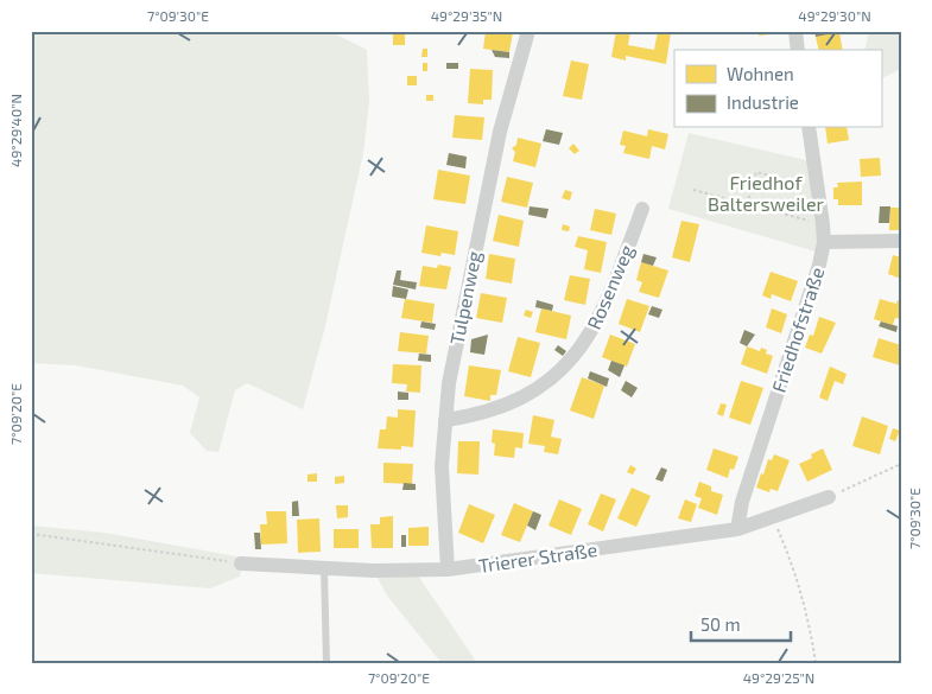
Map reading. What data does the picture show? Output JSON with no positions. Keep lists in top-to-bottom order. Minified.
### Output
{"streets":{"street":["Rosenweg","Tulpenweg","Friedhofstraße","Trierer Straße"]},"crossings":[["Rosenweg","Tulpenweg"],["Tulpenweg","Trierer Straße"],["Friedhofstraße","Trierer Straße"]],"parks":["Friedhof Baltersweiler"],"legend":["Wohnen","Industrie"],"scale_bar":"50 m","coordinates":["7°09'30\"E","49°29'35\"N","49°29'30\"N","49°29'40\"N","7°09'20\"E","49°29'25\"N"]}
